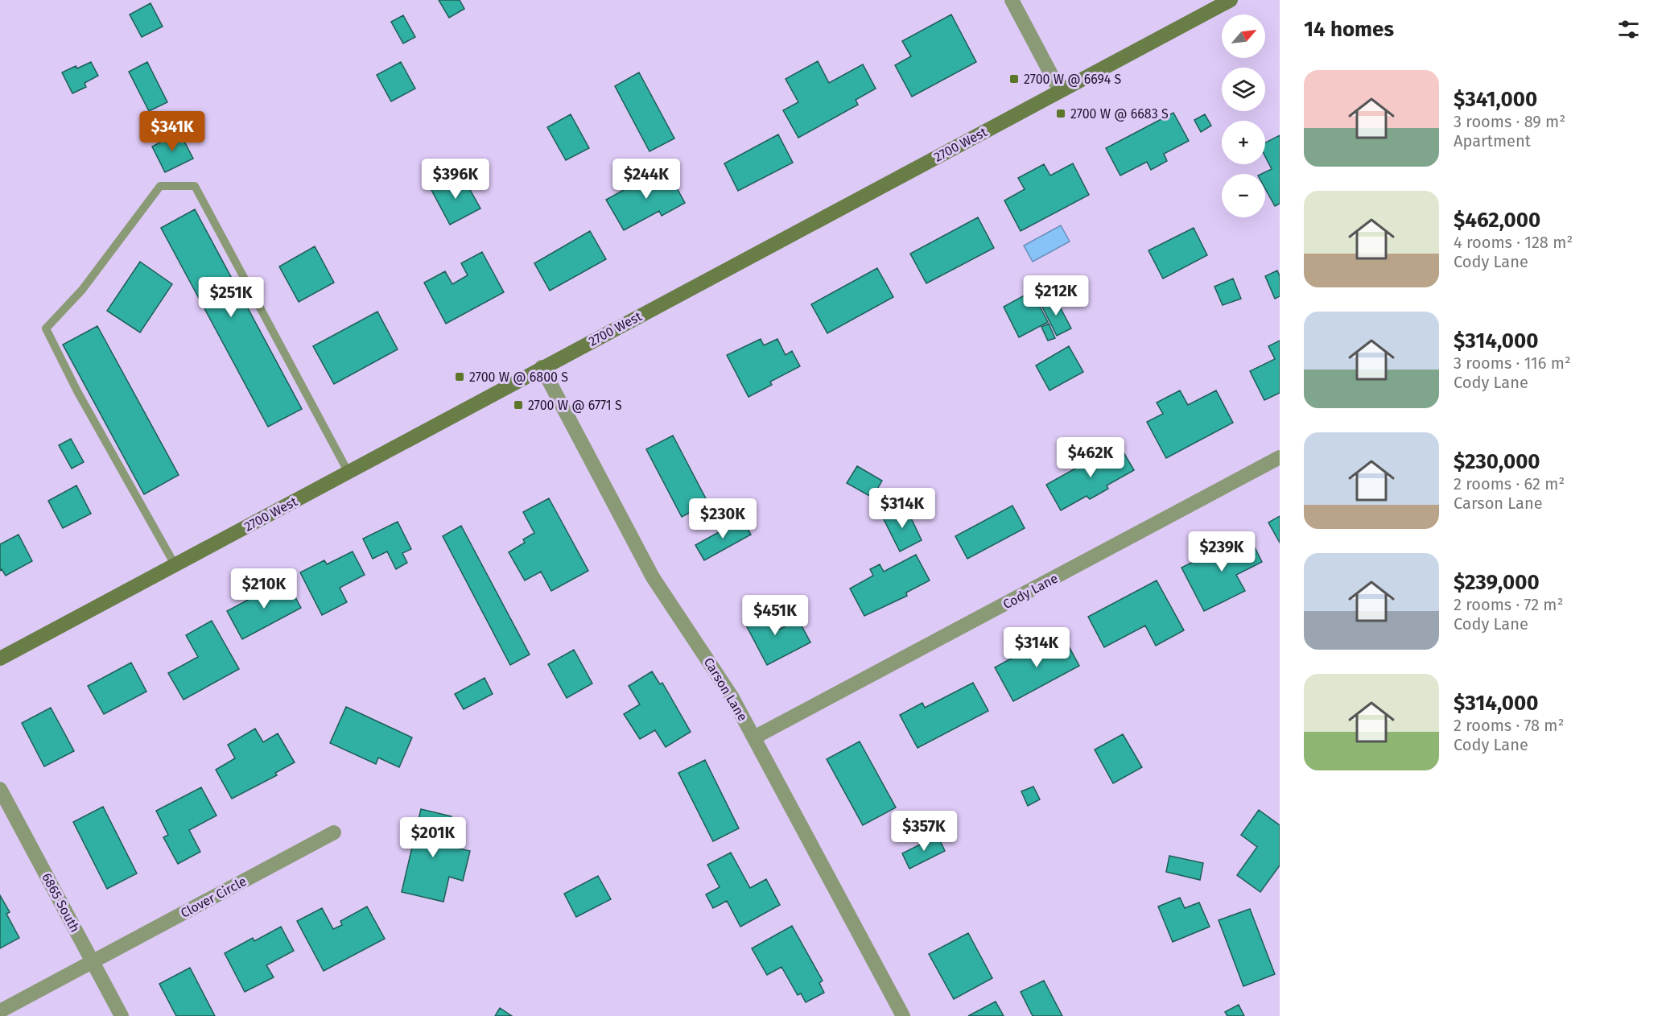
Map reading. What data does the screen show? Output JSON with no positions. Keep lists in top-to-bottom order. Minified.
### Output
{"streets":{"main road":["2700 West"],"street":["Cody Lane","Carson Lane","Clover Circle","6865 South"]},"crossings":[["2700 West","Carson Lane"],["Cody Lane","Carson Lane"],["Clover Circle","6865 South"]],"places":{"transit":["2700 W @ 6694 S","2700 W @ 6683 S","2700 W @ 6800 S","2700 W @ 6771 S"]},"north":"top right","page":{"heading":"14 homes","map_buttons":["+","−"],"list":[{"name":"$341,000","note":"3 rooms · 89 m² · Apartment"},{"name":"$462,000","note":"4 rooms · 128 m² · Cody Lane"},{"name":"$314,000","note":"3 rooms · 116 m² · Cody Lane"},{"name":"$230,000","note":"2 rooms · 62 m² · Carson Lane"},{"name":"$239,000","note":"2 rooms · 72 m² · Cody Lane"},{"name":"$314,000","note":"2 rooms · 78 m² · Cody Lane"}],"price":["$341K","$396K","$244K","$212K","$251K","$462K","$314K","$230K","$239K","$210K","$451K","$314K","$357K","$201K"]}}
